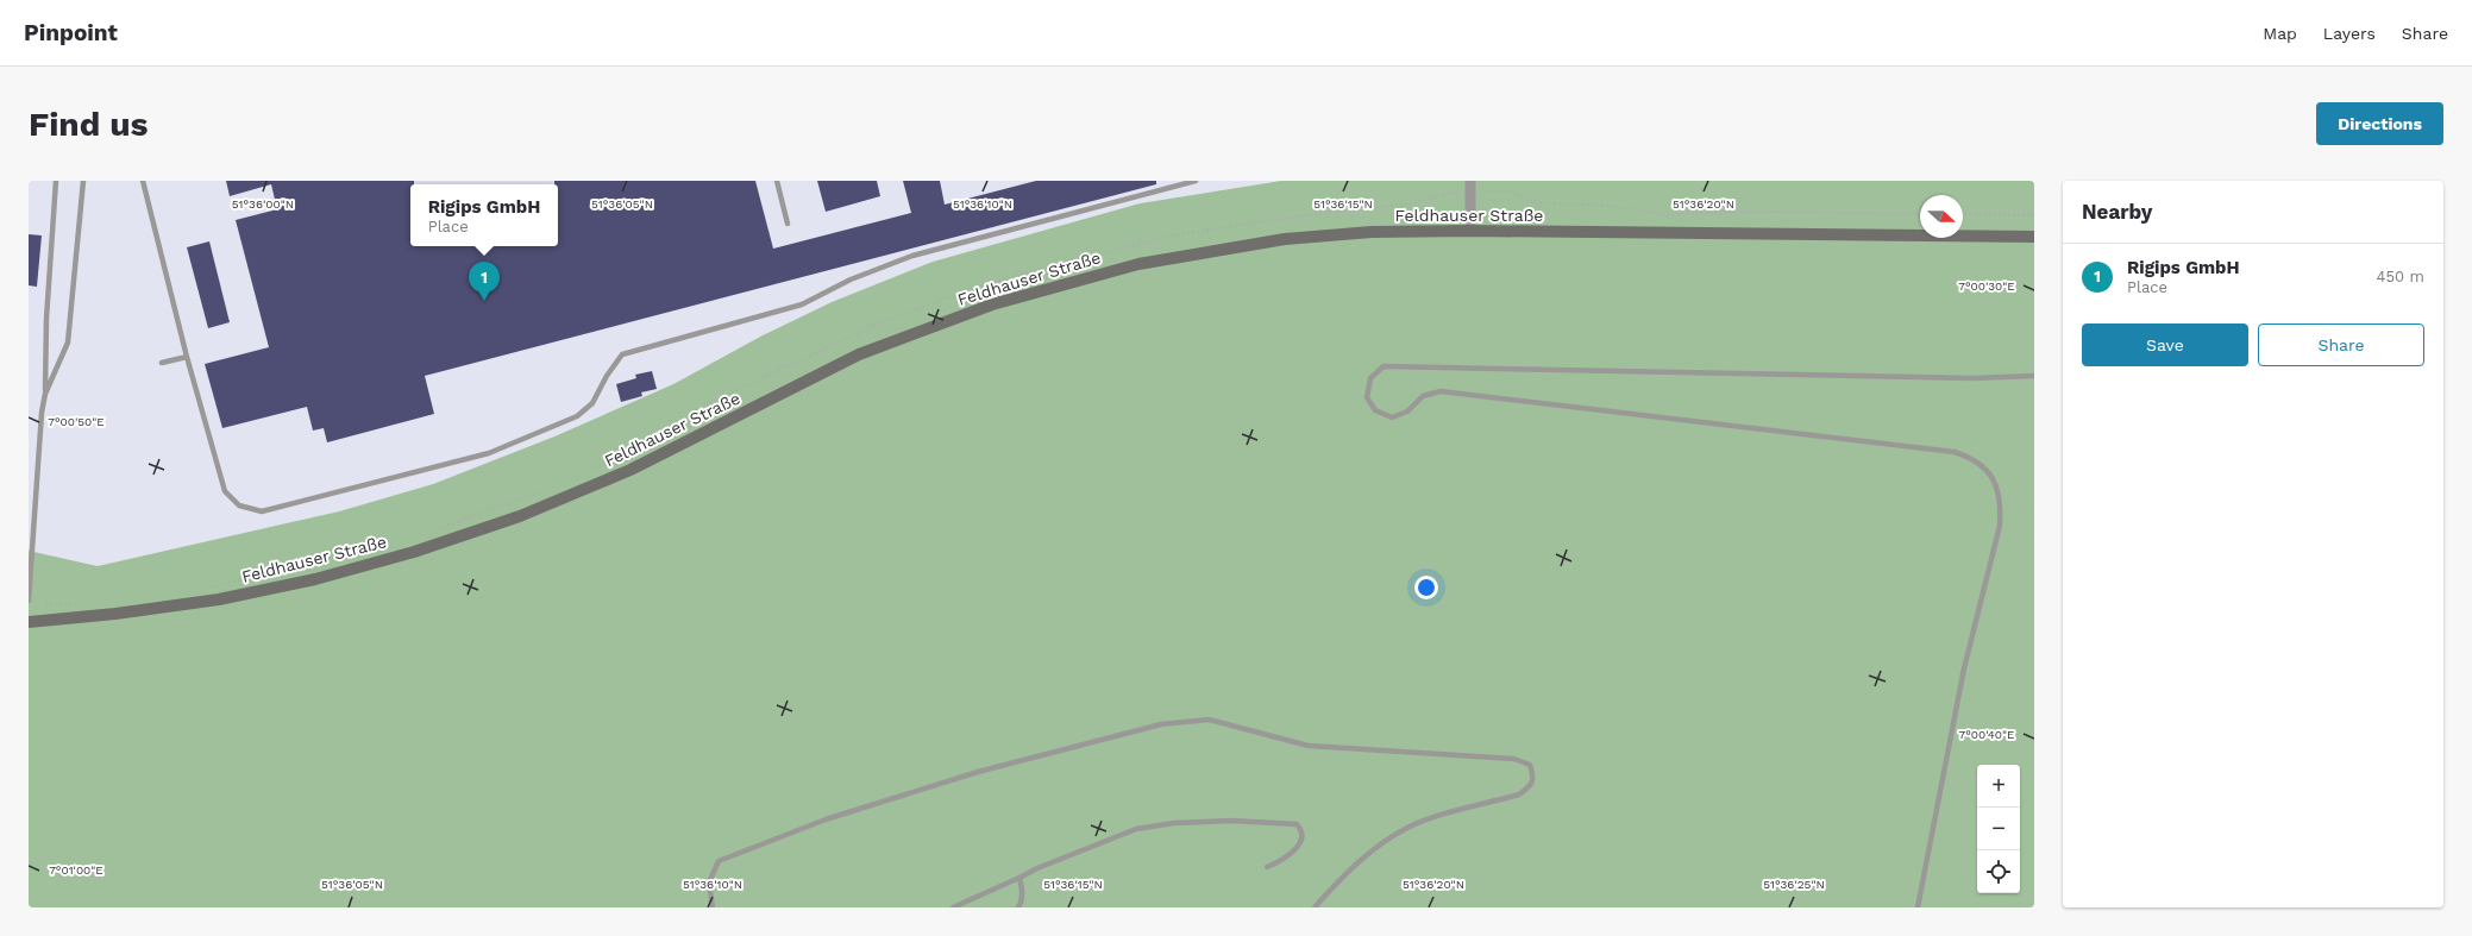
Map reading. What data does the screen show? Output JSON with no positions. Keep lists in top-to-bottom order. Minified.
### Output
{"streets":{"street":["Feldhauser Straße"]},"north":"right","page":{"header":"Pinpoint","nav":["Map","Layers","Share"],"buttons":["Directions",["Save","Share"]],"title":"Find us","heading":"Nearby","popup":["Rigips GmbH","Place"],"list":[{"mark":"1","name":"Rigips GmbH","note":"Place","value":"450 m"}],"pins":"1","map_buttons":["+","−"]},"coordinates":["51°36'00\"N","51°36'05\"N","51°36'10\"N","51°36'15\"N","51°36'20\"N","7°00'30\"E","7°00'50\"E","7°00'40\"E","7°01'00\"E","51°36'25\"N"]}
